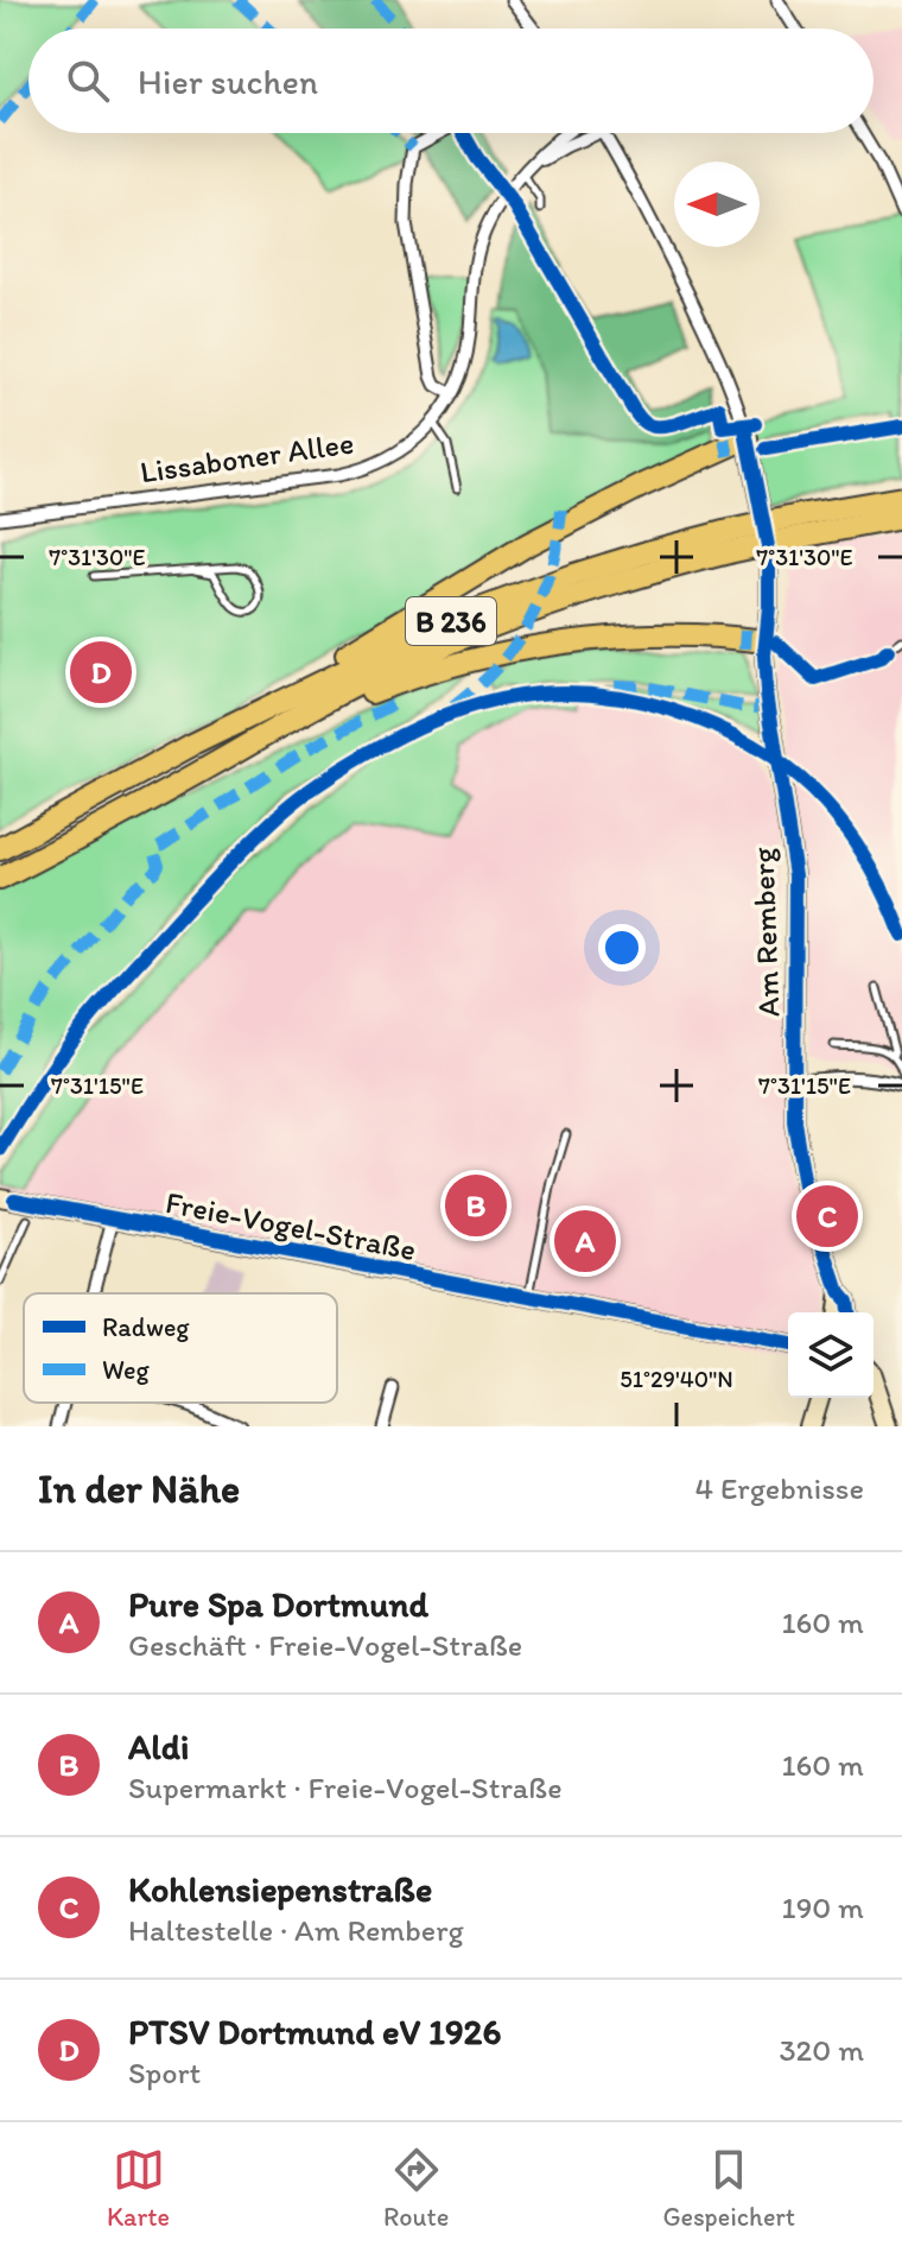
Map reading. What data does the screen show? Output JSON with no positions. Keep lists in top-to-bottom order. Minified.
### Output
{"streets":{"highway":["B 236"],"street":["Lissaboner Allee","Am Remberg","Freie-Vogel-Straße"]},"legend":["Radweg","Weg"],"north":"left","page":{"search":"Hier suchen","pins":["D","B","C","A"],"heading":["In der Nähe","4 Ergebnisse"],"list":[{"mark":"A","name":"Pure Spa Dortmund","note":"Geschäft · Freie-Vogel-Straße","value":"160 m"},{"mark":"B","name":"Aldi","note":"Supermarkt · Freie-Vogel-Straße","value":"160 m"},{"mark":"C","name":"Kohlensiepenstraße","note":"Haltestelle · Am Remberg","value":"190 m"},{"mark":"D","name":"PTSV Dortmund eV 1926","note":"Sport","value":"320 m"}],"nav":["Karte","Route","Gespeichert"]},"coordinates":["7°31'30\"E","7°31'15\"E","51°29'40\"N"]}
